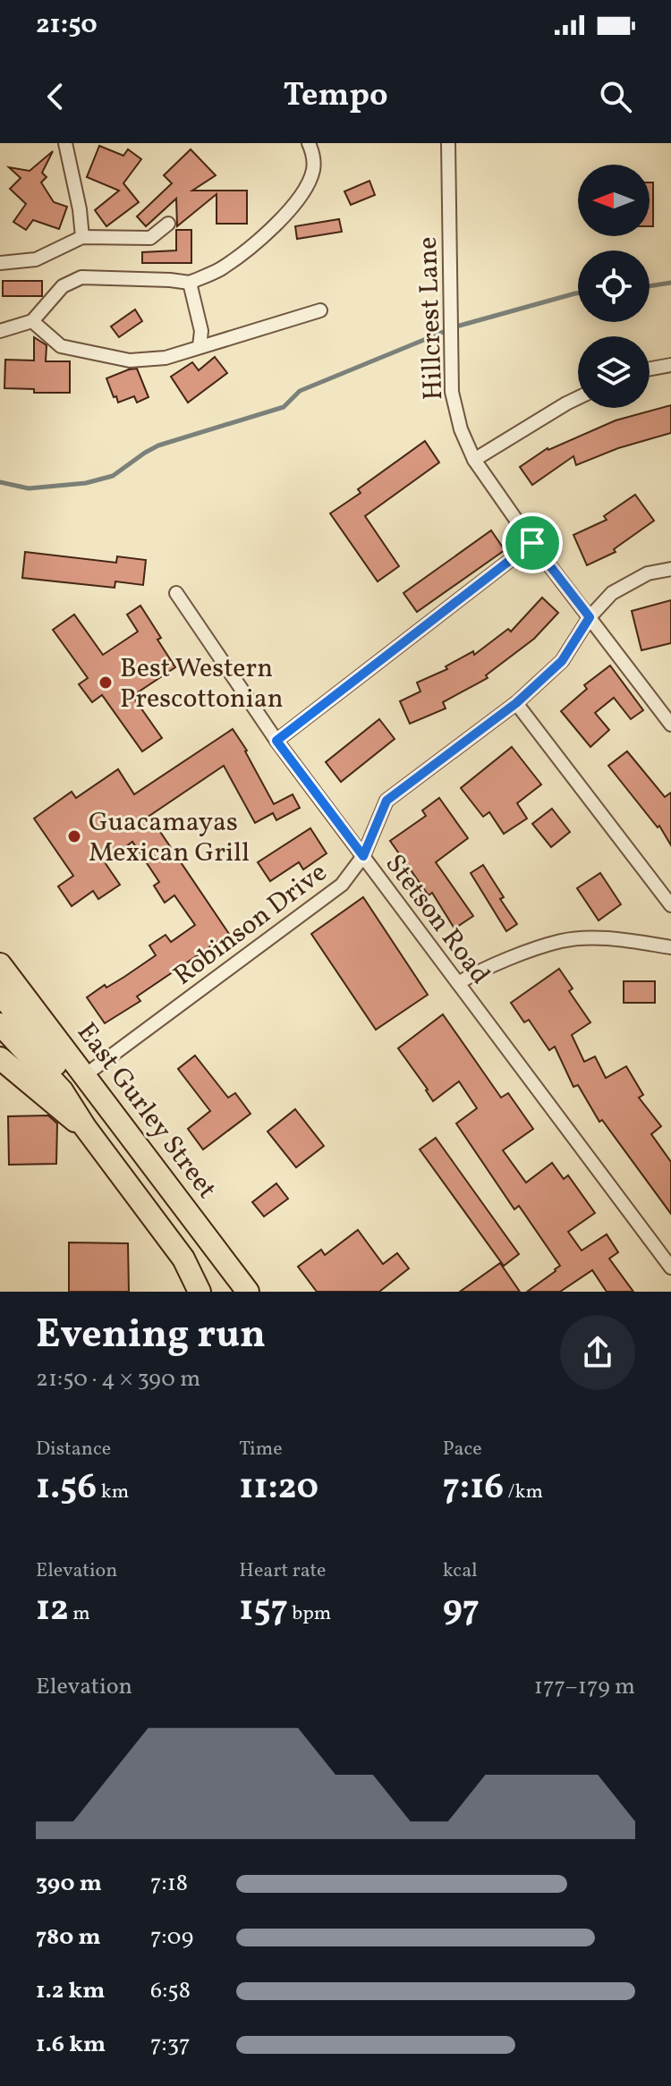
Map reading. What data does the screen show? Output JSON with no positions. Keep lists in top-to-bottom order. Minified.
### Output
{"streets":{"main road":["East Gurley Street"],"street":["Hillcrest Lane","Stetson Road","Robinson Drive"]},"crossings":[["Hillcrest Lane","Robinson Drive"],["Stetson Road","Robinson Drive"],["Robinson Drive","East Gurley Street"]],"places":["Best Western Prescottonian","Guacamayas Mexican Grill"],"north":"left","page":{"status":"21:50","header":"Tempo","heading":["Evening run","21:50 · 4 × 390 m"],"stats":[["Distance","1.56 km"],["Time","11:20"],["Pace","7:16 /km"],["Elevation","12 m"],["Heart rate","157 bpm"],["kcal","97"]],"chart":["Elevation","177–179 m"],"list":[{"name":"390 m","note":"7:18"},{"name":"780 m","note":"7:09"},{"name":"1.2 km","note":"6:58"},{"name":"1.6 km","note":"7:37"}]}}
